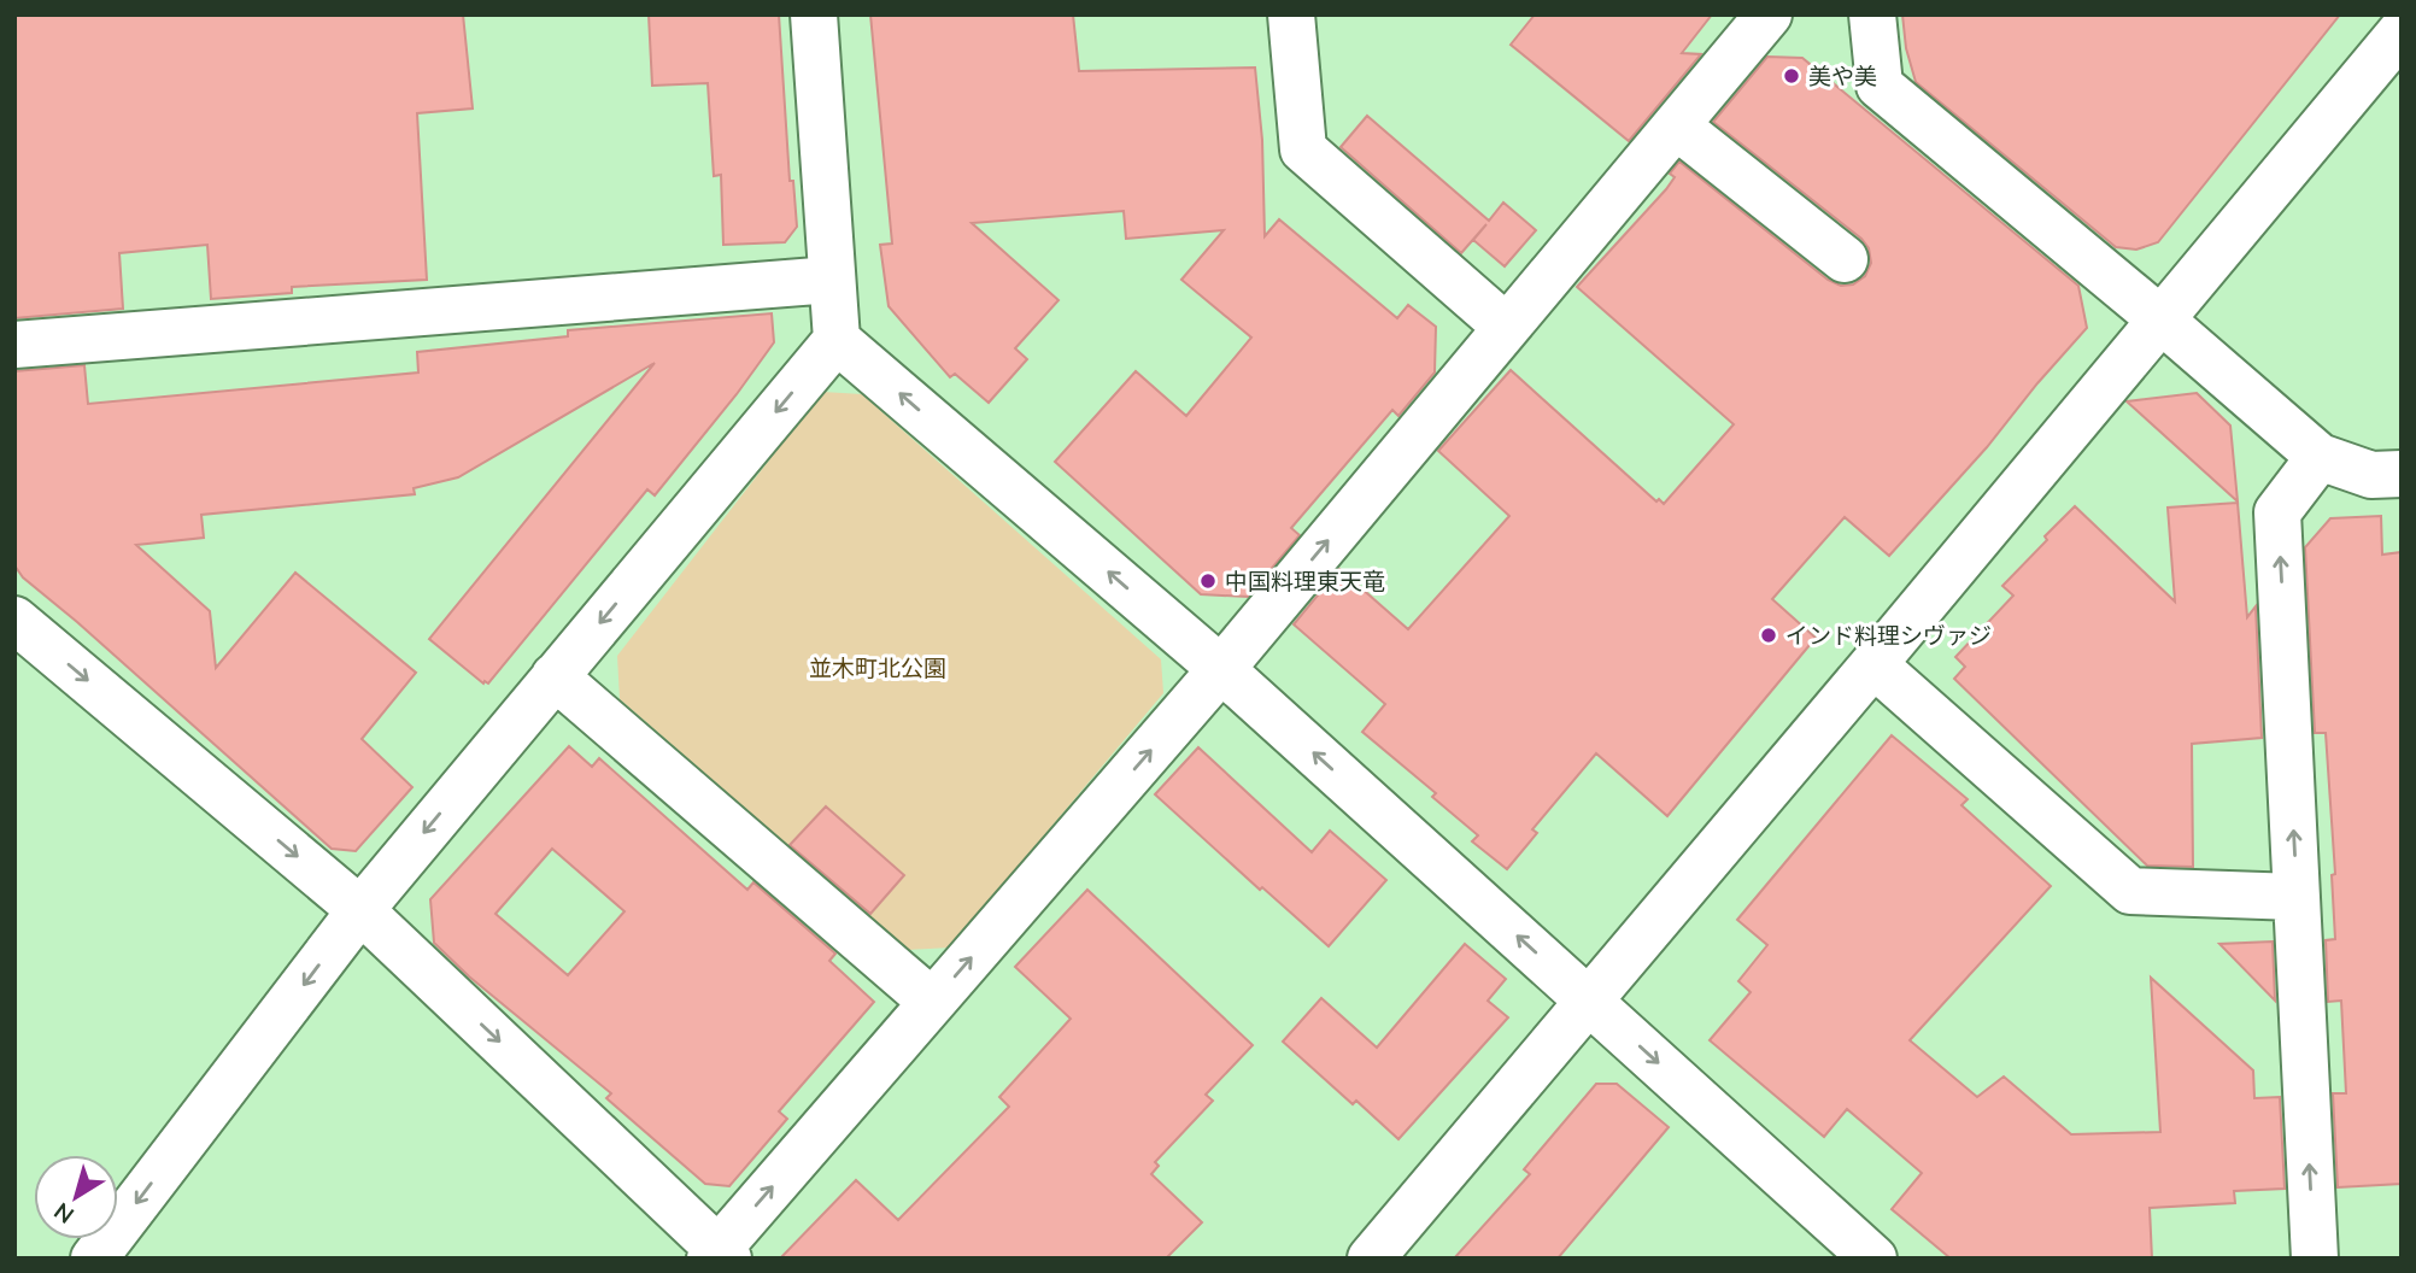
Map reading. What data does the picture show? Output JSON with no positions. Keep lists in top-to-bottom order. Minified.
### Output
{"parks":["並木町北公園"],"places":["美や美","中国料理東天竜","インド料理シヴァジ"],"north":"bottom left"}
